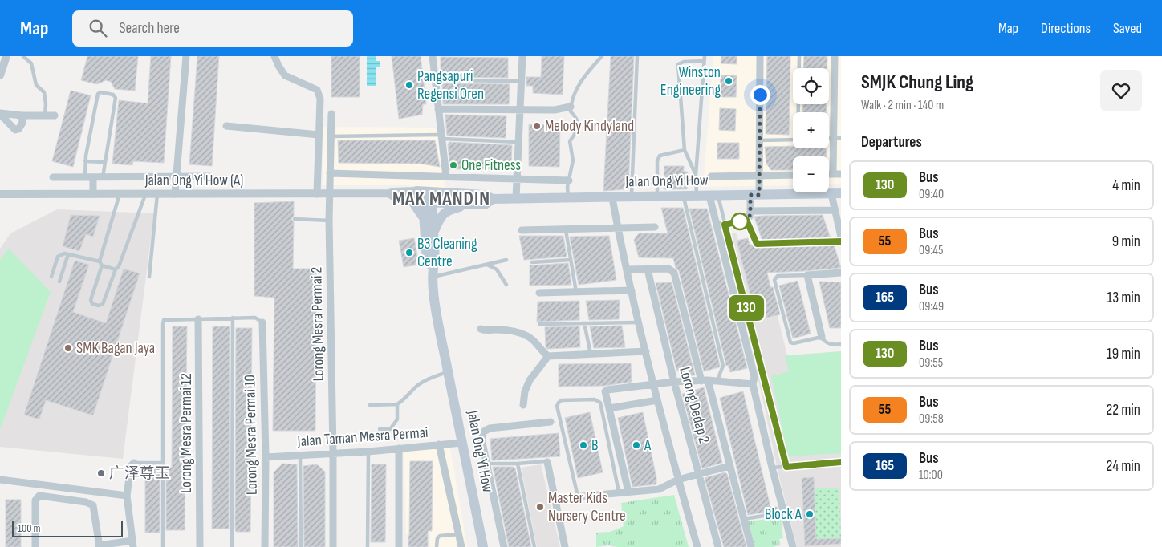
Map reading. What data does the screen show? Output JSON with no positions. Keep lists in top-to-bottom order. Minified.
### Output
{"streets":{"main road":["Jalan Ong Yi How"],"street":["Jalan Ong Yi How (A)","Lorong Mesra Permai 2","Lorong Dedap 2","Lorong Mesra Permai 12","Lorong Mesra Permai 10","Jalan Taman Mesra Permai"]},"crossings":[["Jalan Ong Yi How (A)","Jalan Ong Yi How"],["Jalan Ong Yi How (A)","Lorong Mesra Permai 2"],["Jalan Ong Yi How","Jalan Taman Mesra Permai"],["Lorong Mesra Permai 2","Jalan Taman Mesra Permai"],["Lorong Mesra Permai 10","Jalan Taman Mesra Permai"]],"districts":["MAK MANDIN"],"places":["Winston Engineering","Pangsapuri Regensi Oren","Melody Kindyland","One Fitness","B3 Cleaning Centre","SMK Bagan Jaya","B","A","广泽尊玉","Master Kids Nursery Centre","Block A"],"lines":["bus line 130"],"scale_bar":"100 m","page":{"header":"Map","search":"Search here","nav":["Map","Directions","Saved"],"on_map":"130","heading":[["SMJK Chung Ling","Walk · 2 min · 140 m"],"Departures"],"map_buttons":["+","−"],"list":[{"mark":"130","name":"Bus","note":"09:40","value":"4 min"},{"mark":"55","name":"Bus","note":"09:45","value":"9 min"},{"mark":"165","name":"Bus","note":"09:49","value":"13 min"},{"mark":"130","name":"Bus","note":"09:55","value":"19 min"},{"mark":"55","name":"Bus","note":"09:58","value":"22 min"},{"mark":"165","name":"Bus","note":"10:00","value":"24 min"}],"scale":"100 m"}}
